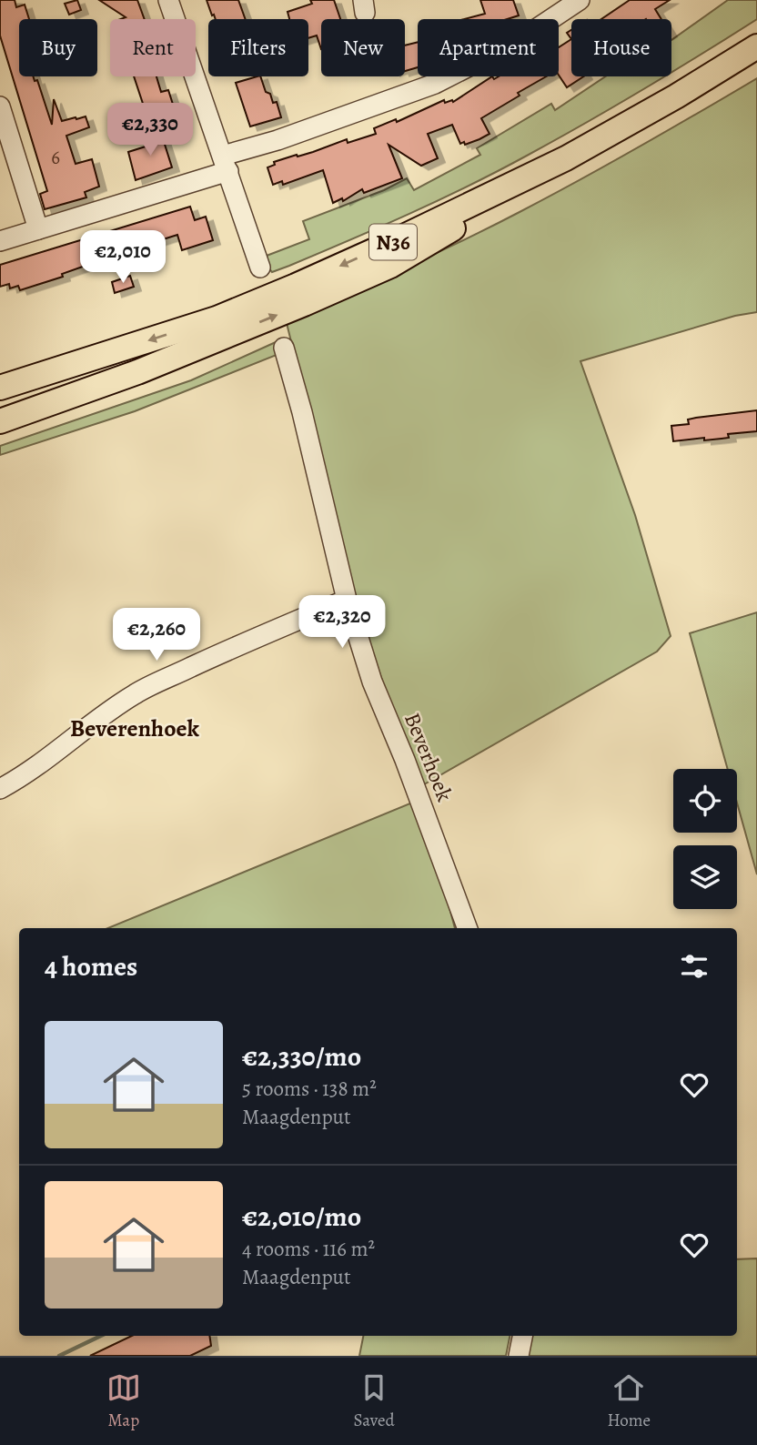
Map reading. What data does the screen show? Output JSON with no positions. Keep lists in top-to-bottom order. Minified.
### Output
{"streets":{"main road":["N36"],"street":["Beverhoek"]},"districts":["Beverenhoek"],"house_numbers":["6"],"page":{"chip":["Buy","Rent","Filters","New","Apartment","House"],"price":["€2,330","€2,010","€2,320","€2,260"],"heading":"4 homes","list":[{"name":"€2,330/mo","note":"5 rooms · 138 m² · Maagdenput"},{"name":"€2,010/mo","note":"4 rooms · 116 m² · Maagdenput"}],"tabs":["Map","Saved","Home"]}}
